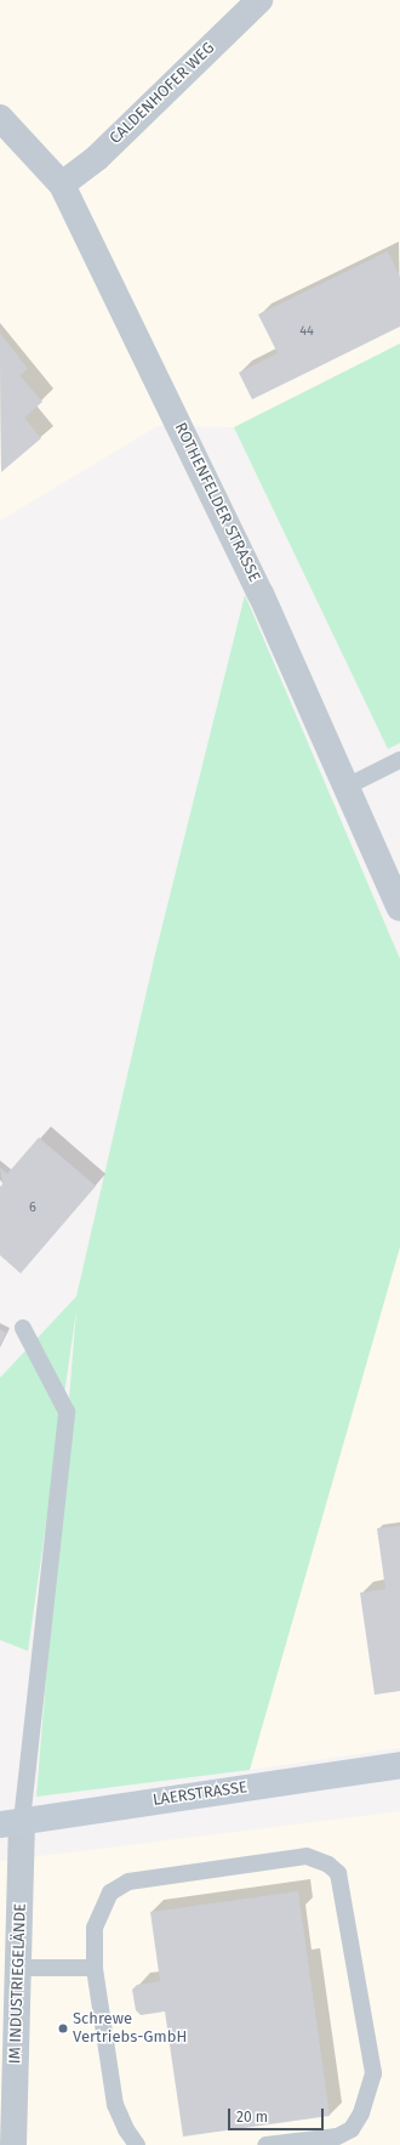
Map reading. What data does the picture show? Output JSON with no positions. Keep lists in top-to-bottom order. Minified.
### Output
{"streets":{"main road":["LAERSTRASSE"],"street":["CALDENHOFER WEG","ROTHENFELDER STRASSE","IM INDUSTRIEGELÄNDE"]},"crossings":[["CALDENHOFER WEG","ROTHENFELDER STRASSE"],["LAERSTRASSE","IM INDUSTRIEGELÄNDE"]],"places":["Schrewe Vertriebs-GmbH"],"house_numbers":["44","6"],"scale_bar":"20 m"}
